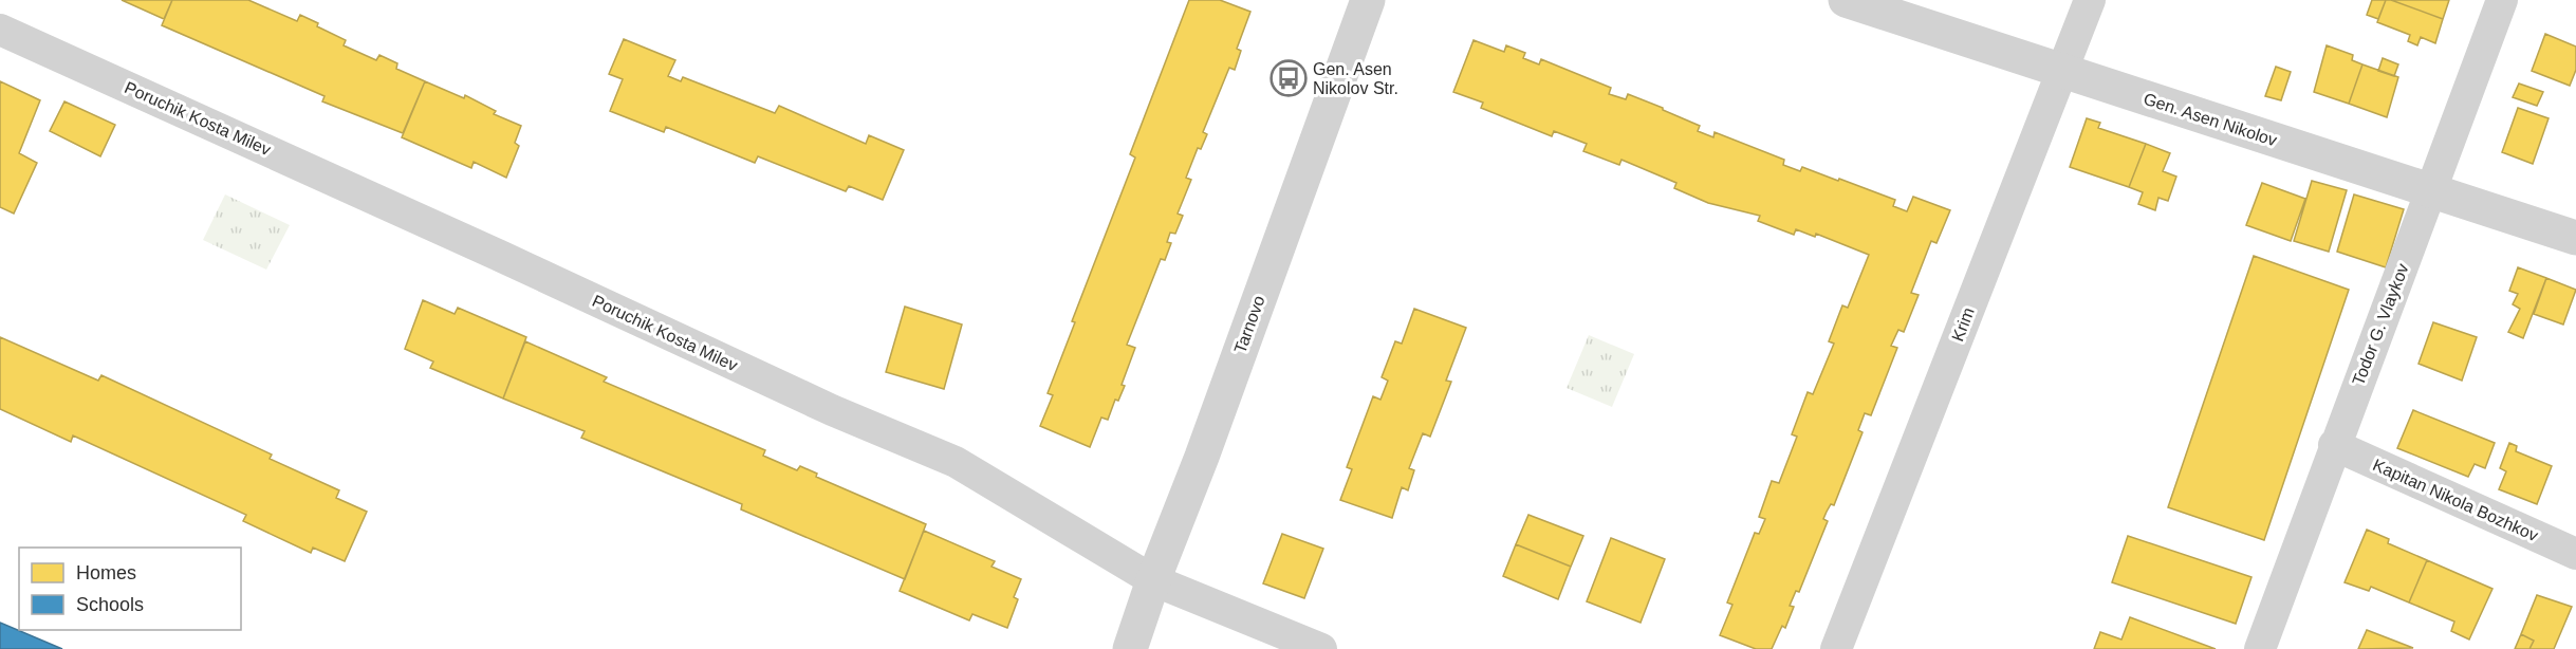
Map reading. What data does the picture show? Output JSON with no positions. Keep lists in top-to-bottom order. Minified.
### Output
{"streets":{"street":["Poruchik Kosta Milev","Gen. Asen Nikolov","Tarnovo","Krim","Todor G. Vlaykov","Kapitan Nikola Bozhkov"]},"crossings":[["Poruchik Kosta Milev","Tarnovo"],["Gen. Asen Nikolov","Krim"],["Gen. Asen Nikolov","Todor G. Vlaykov"],["Todor G. Vlaykov","Kapitan Nikola Bozhkov"]],"places":{"bus stop":["Gen. Asen Nikolov Str."]},"legend":["Homes","Schools"]}
